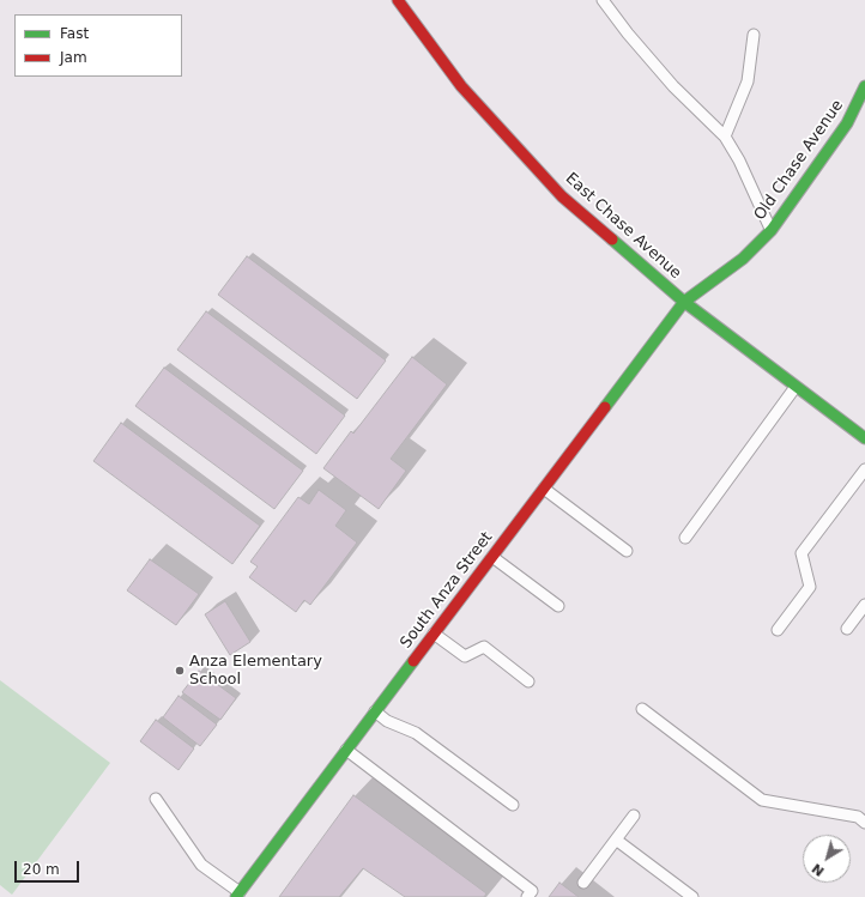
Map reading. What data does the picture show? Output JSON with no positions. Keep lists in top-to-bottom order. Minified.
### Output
{"streets":{"street":["Old Chase Avenue","East Chase Avenue","South Anza Street"]},"crossings":[["Old Chase Avenue","East Chase Avenue"],["Old Chase Avenue","South Anza Street"],["East Chase Avenue","South Anza Street"]],"places":["Anza Elementary School"],"legend":["Fast","Jam"],"scale_bar":"20 m","north":"bottom left"}
